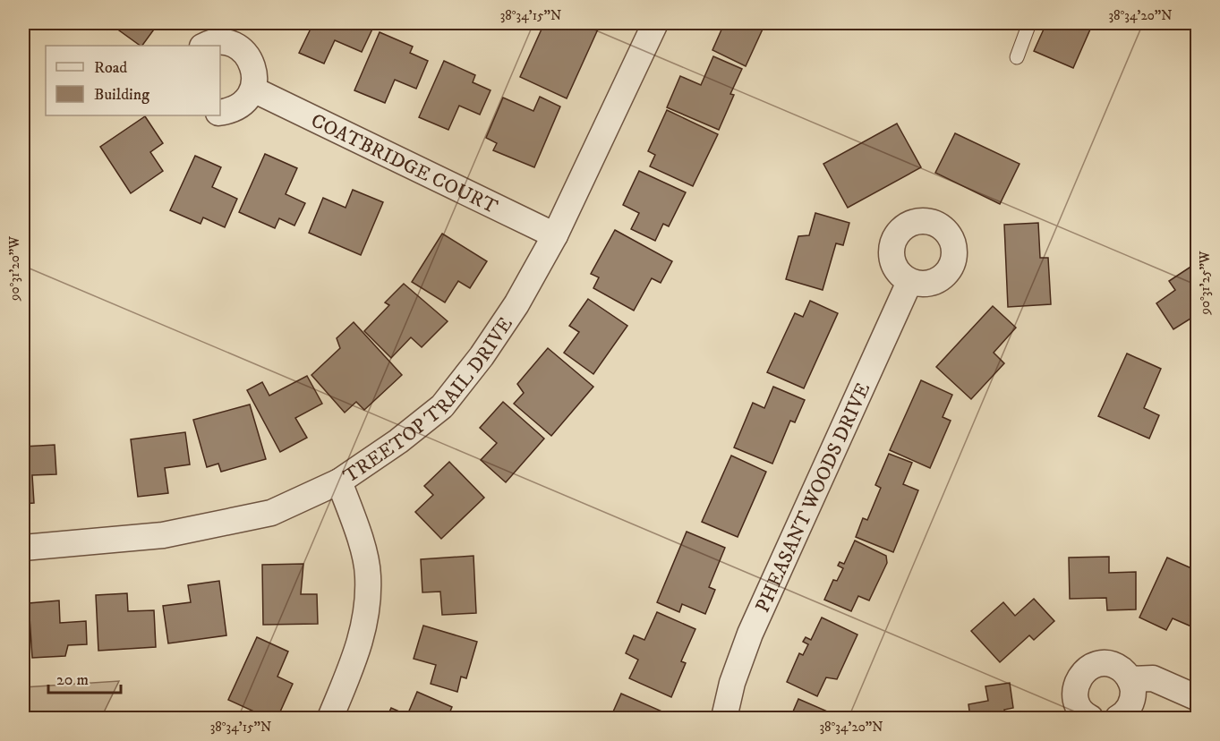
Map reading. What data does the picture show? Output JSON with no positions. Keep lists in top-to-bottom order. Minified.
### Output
{"streets":{"street":["COATBRIDGE COURT","TREETOP TRAIL DRIVE","PHEASANT WOODS DRIVE"]},"crossings":[["COATBRIDGE COURT","TREETOP TRAIL DRIVE"]],"legend":["Road","Building"],"scale_bar":"20 m","coordinates":["38°34'15\"N","38°34'20\"N","90°31'20\"W","90°31'25\"W"]}
